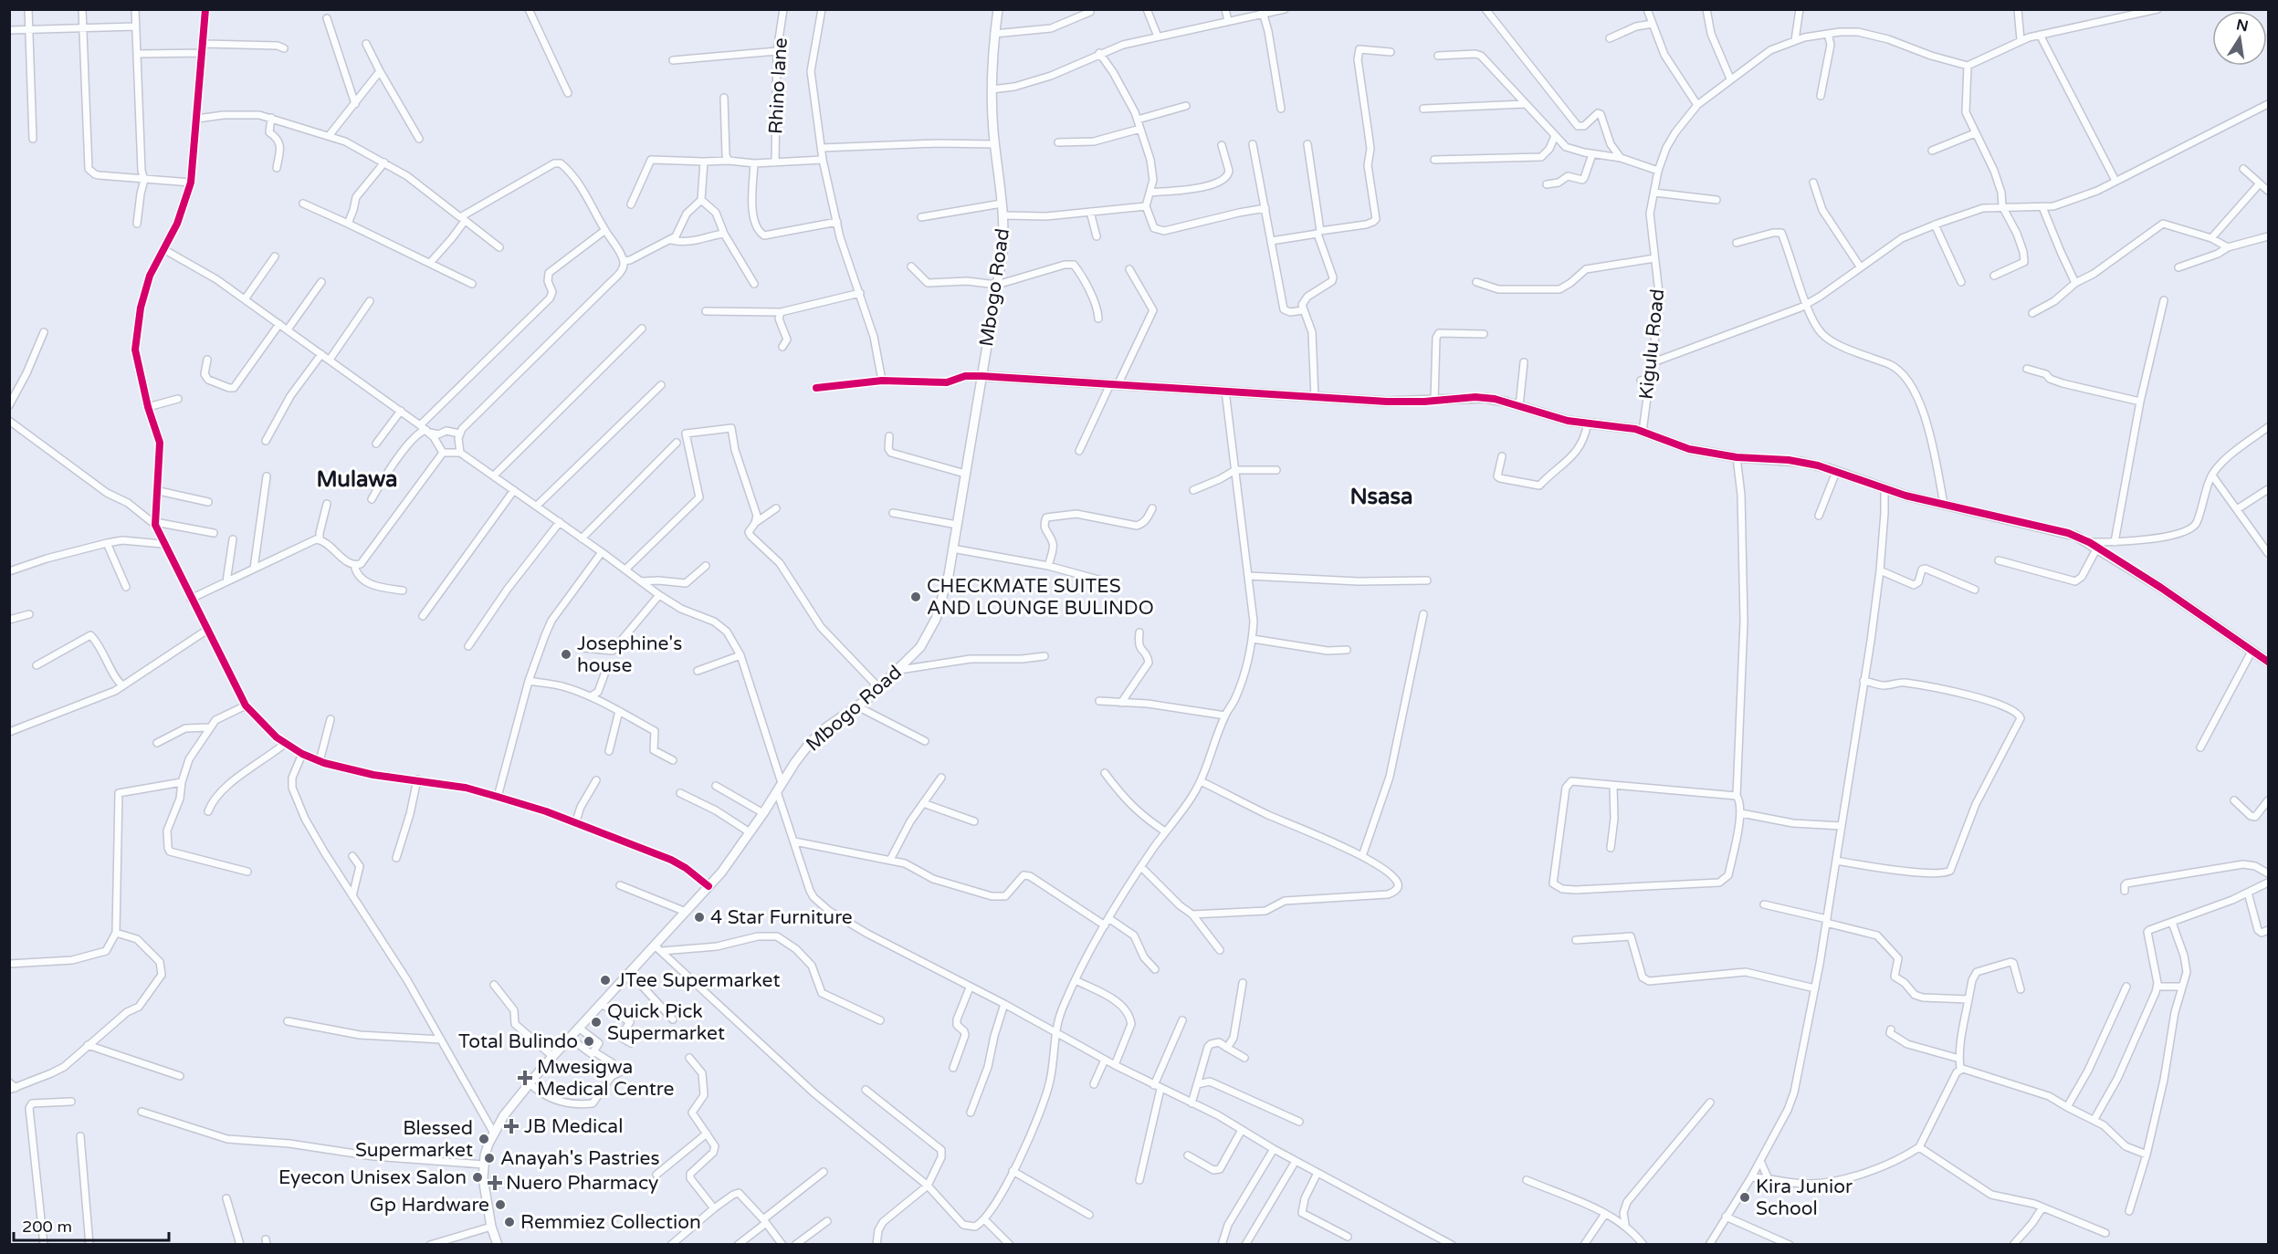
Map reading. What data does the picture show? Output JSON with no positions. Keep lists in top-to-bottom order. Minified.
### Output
{"streets":{"main road":["Mbogo Road"],"street":["Rhino lane","Kigulu Road"]},"districts":["Mulawa","Nsasa"],"places":{"other":["CHECKMATE SUITES AND LOUNGE BULINDO","Josephine's house","4 Star Furniture","JTee Supermarket","Quick Pick Supermarket","Total Bulindo","Blessed Supermarket","Anayah's Pastries","Eyecon Unisex Salon","Kira Junior School","Gp Hardware","Remmiez Collection"],"health":["Mwesigwa Medical Centre","JB Medical","Nuero Pharmacy"]},"scale_bar":"200 m","north":"top"}
